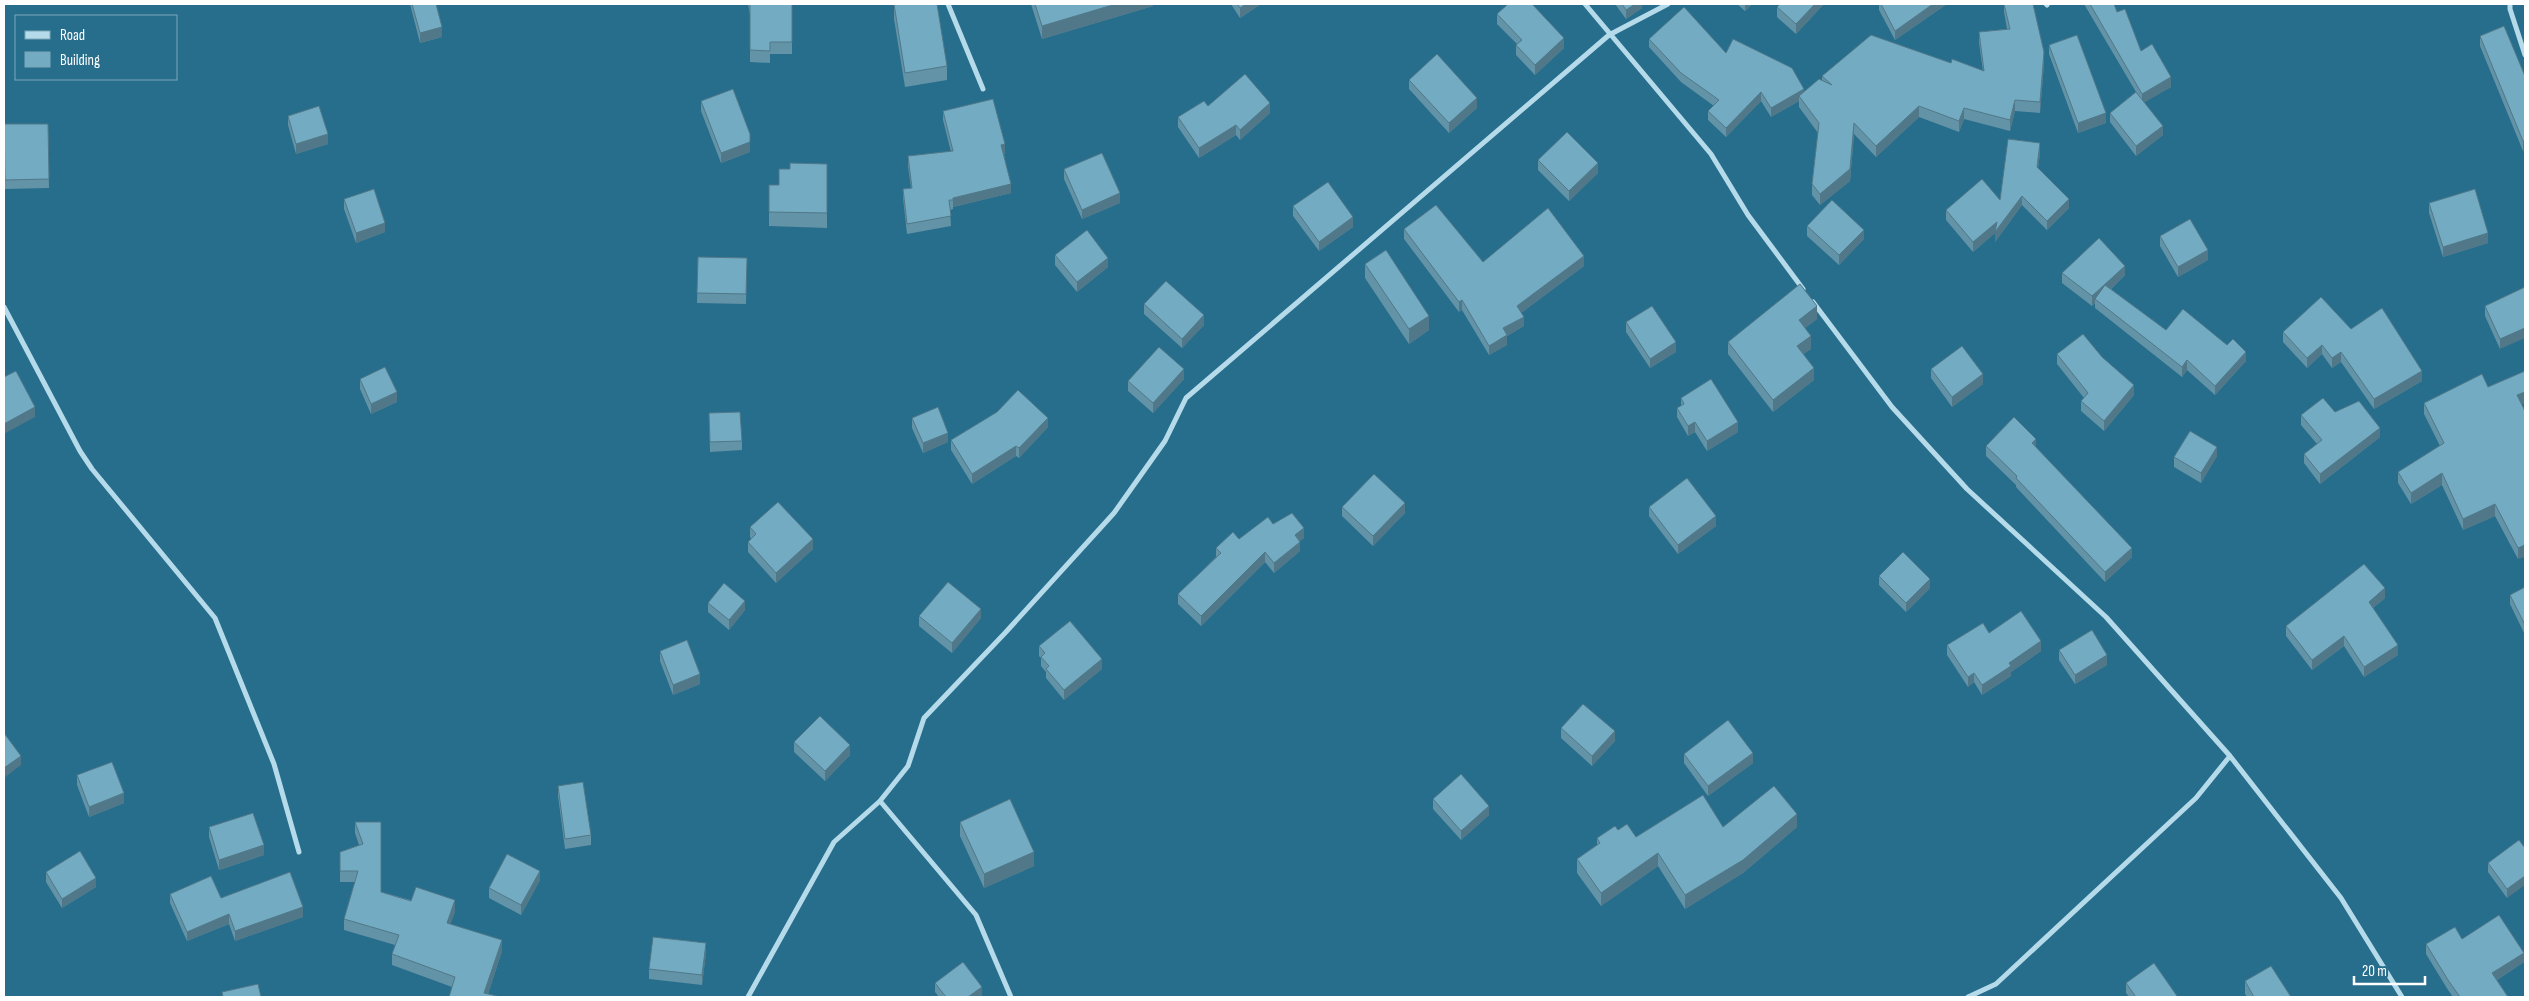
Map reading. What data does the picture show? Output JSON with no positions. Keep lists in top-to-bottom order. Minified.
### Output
{"legend":["Road","Building"],"scale_bar":"20 m"}
